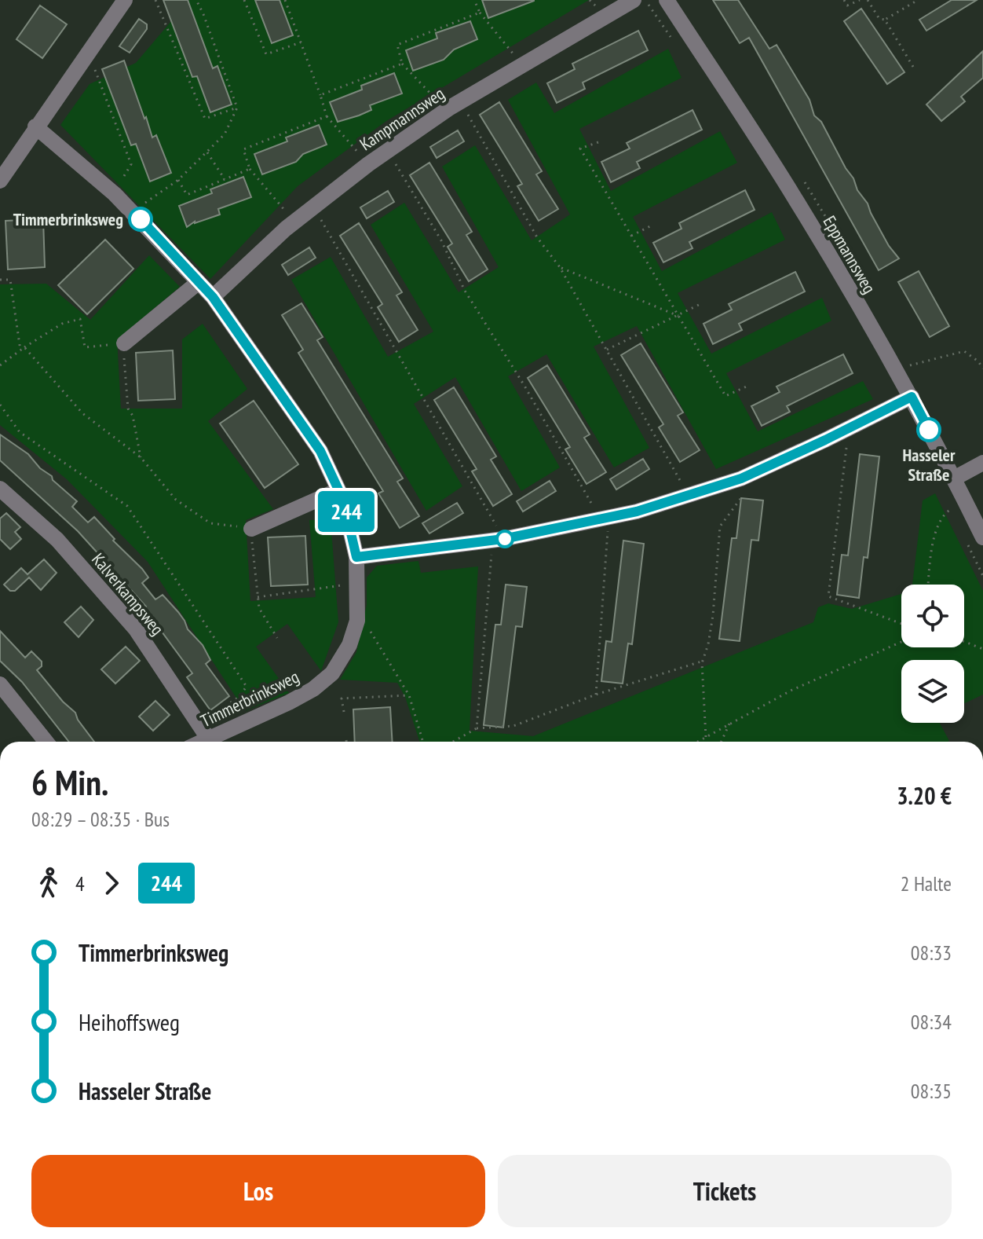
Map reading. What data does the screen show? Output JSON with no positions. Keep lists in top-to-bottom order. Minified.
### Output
{"streets":{"street":["Kampmannsweg","Eppmannsweg","Kalverkampsweg","Timmerbrinksweg"]},"crossings":[["Kampmannsweg","Timmerbrinksweg"],["Kalverkampsweg","Timmerbrinksweg"]],"places":["Timmerbrinksweg","Hasseler Straße"],"lines":["bus line 244"],"page":{"on_map":"244","heading":["6 Min.","08:29 – 08:35 · Bus","3.20 €"],"legs":["4","244","2 Halte"],"list":[{"name":"Timmerbrinksweg","value":"08:33"},{"name":"Heihoffsweg","value":"08:34"},{"name":"Hasseler Straße","value":"08:35"}],"buttons":["Los","Tickets"]}}
